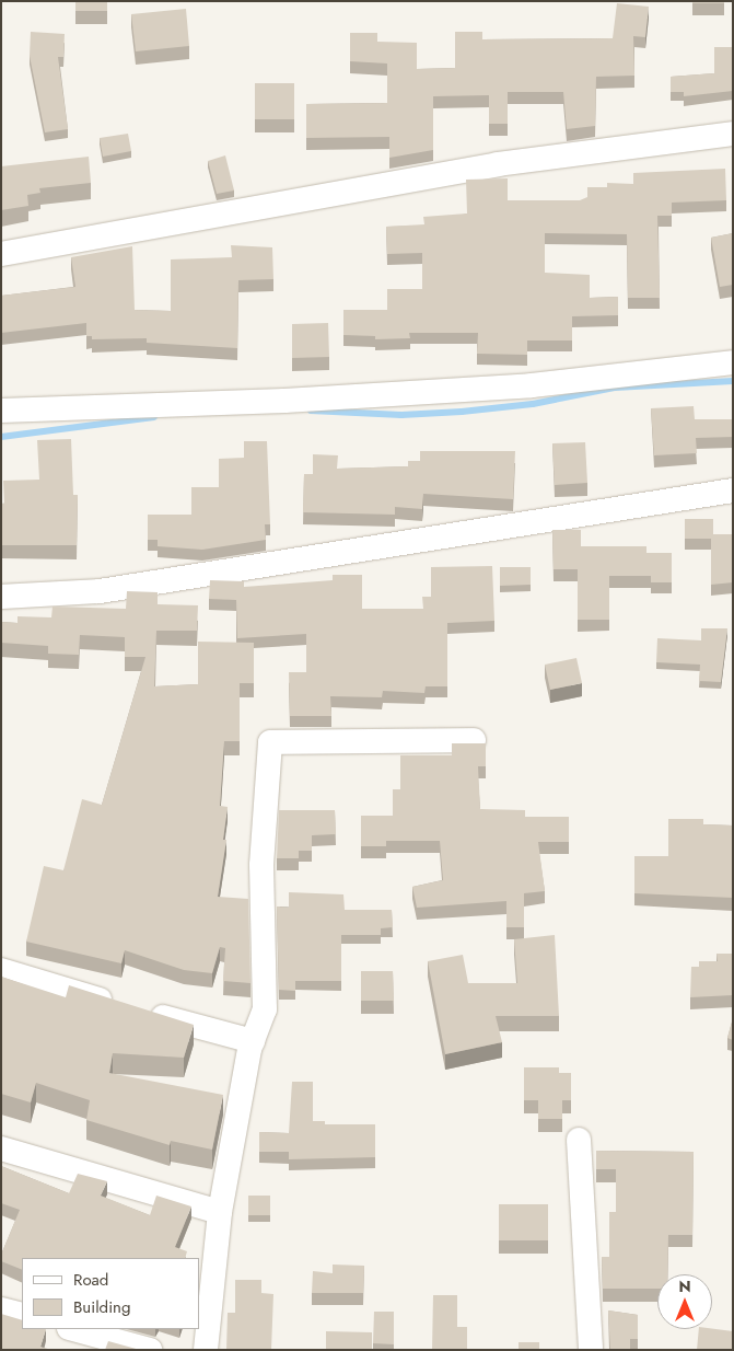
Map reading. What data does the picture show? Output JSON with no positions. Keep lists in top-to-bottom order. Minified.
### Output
{"legend":["Road","Building"],"north":"top"}
